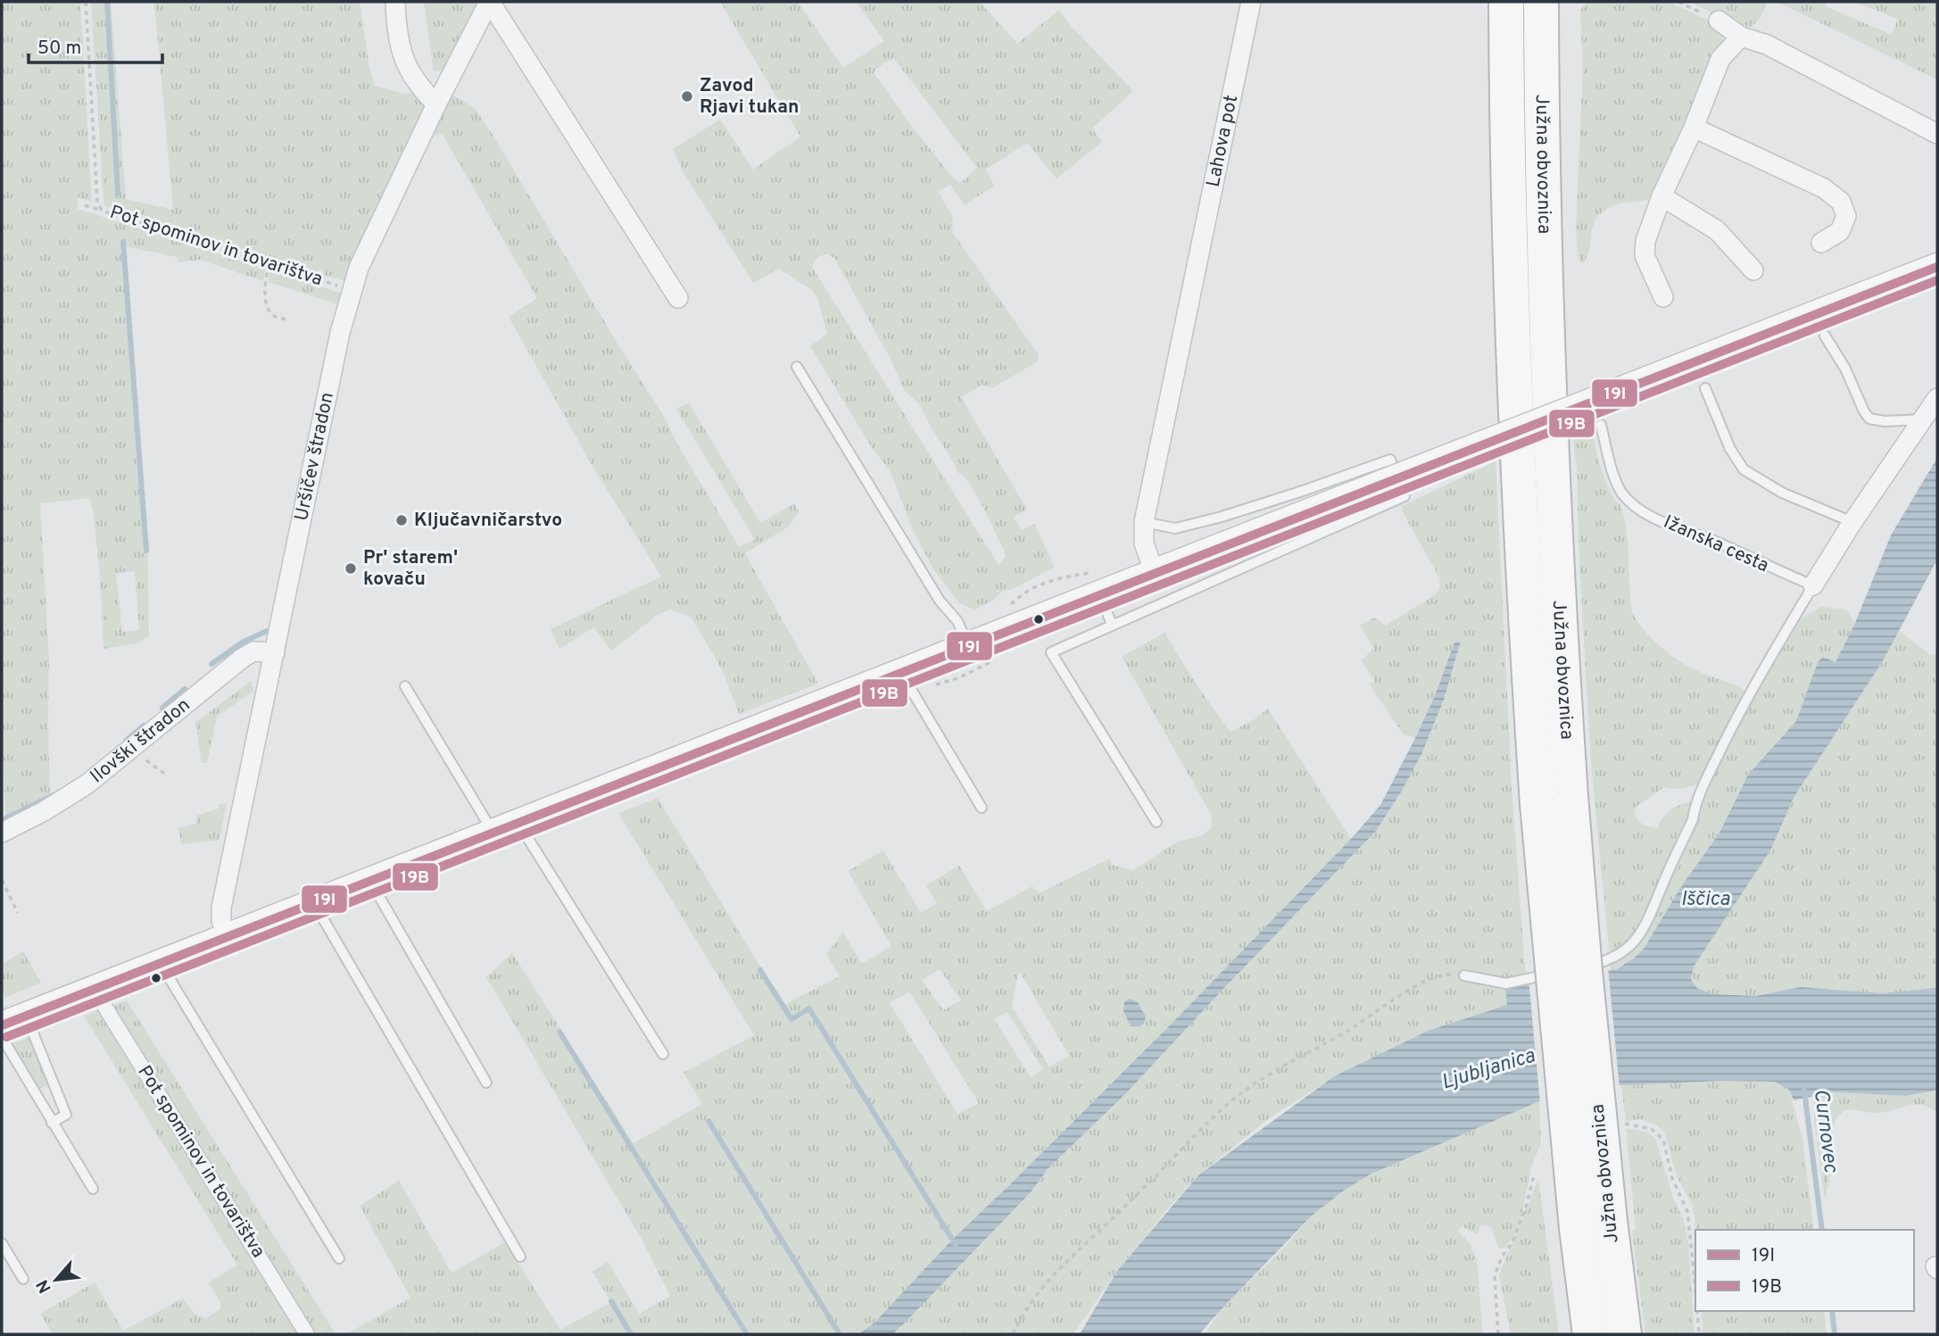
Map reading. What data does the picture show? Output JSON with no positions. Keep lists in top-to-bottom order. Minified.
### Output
{"streets":{"highway":["Južna obvoznica"],"street":["Lahova pot","Pot spominov in tovarištva","Uršičev štradon","Ilovški štradon"],"lane":["Ižanska cesta"]},"crossings":[["Pot spominov in tovarištva","Uršičev štradon"],["Uršičev štradon","Ilovški štradon"]],"water":["Iščica","Ljubljanica","Curnovec"],"places":["Zavod Rjavi tukan","Ključavničarstvo","Pr' starem' kovaču"],"lines":["transit line 19I","transit line 19B"],"legend":["19I","19B"],"scale_bar":"50 m","north":"bottom left"}
